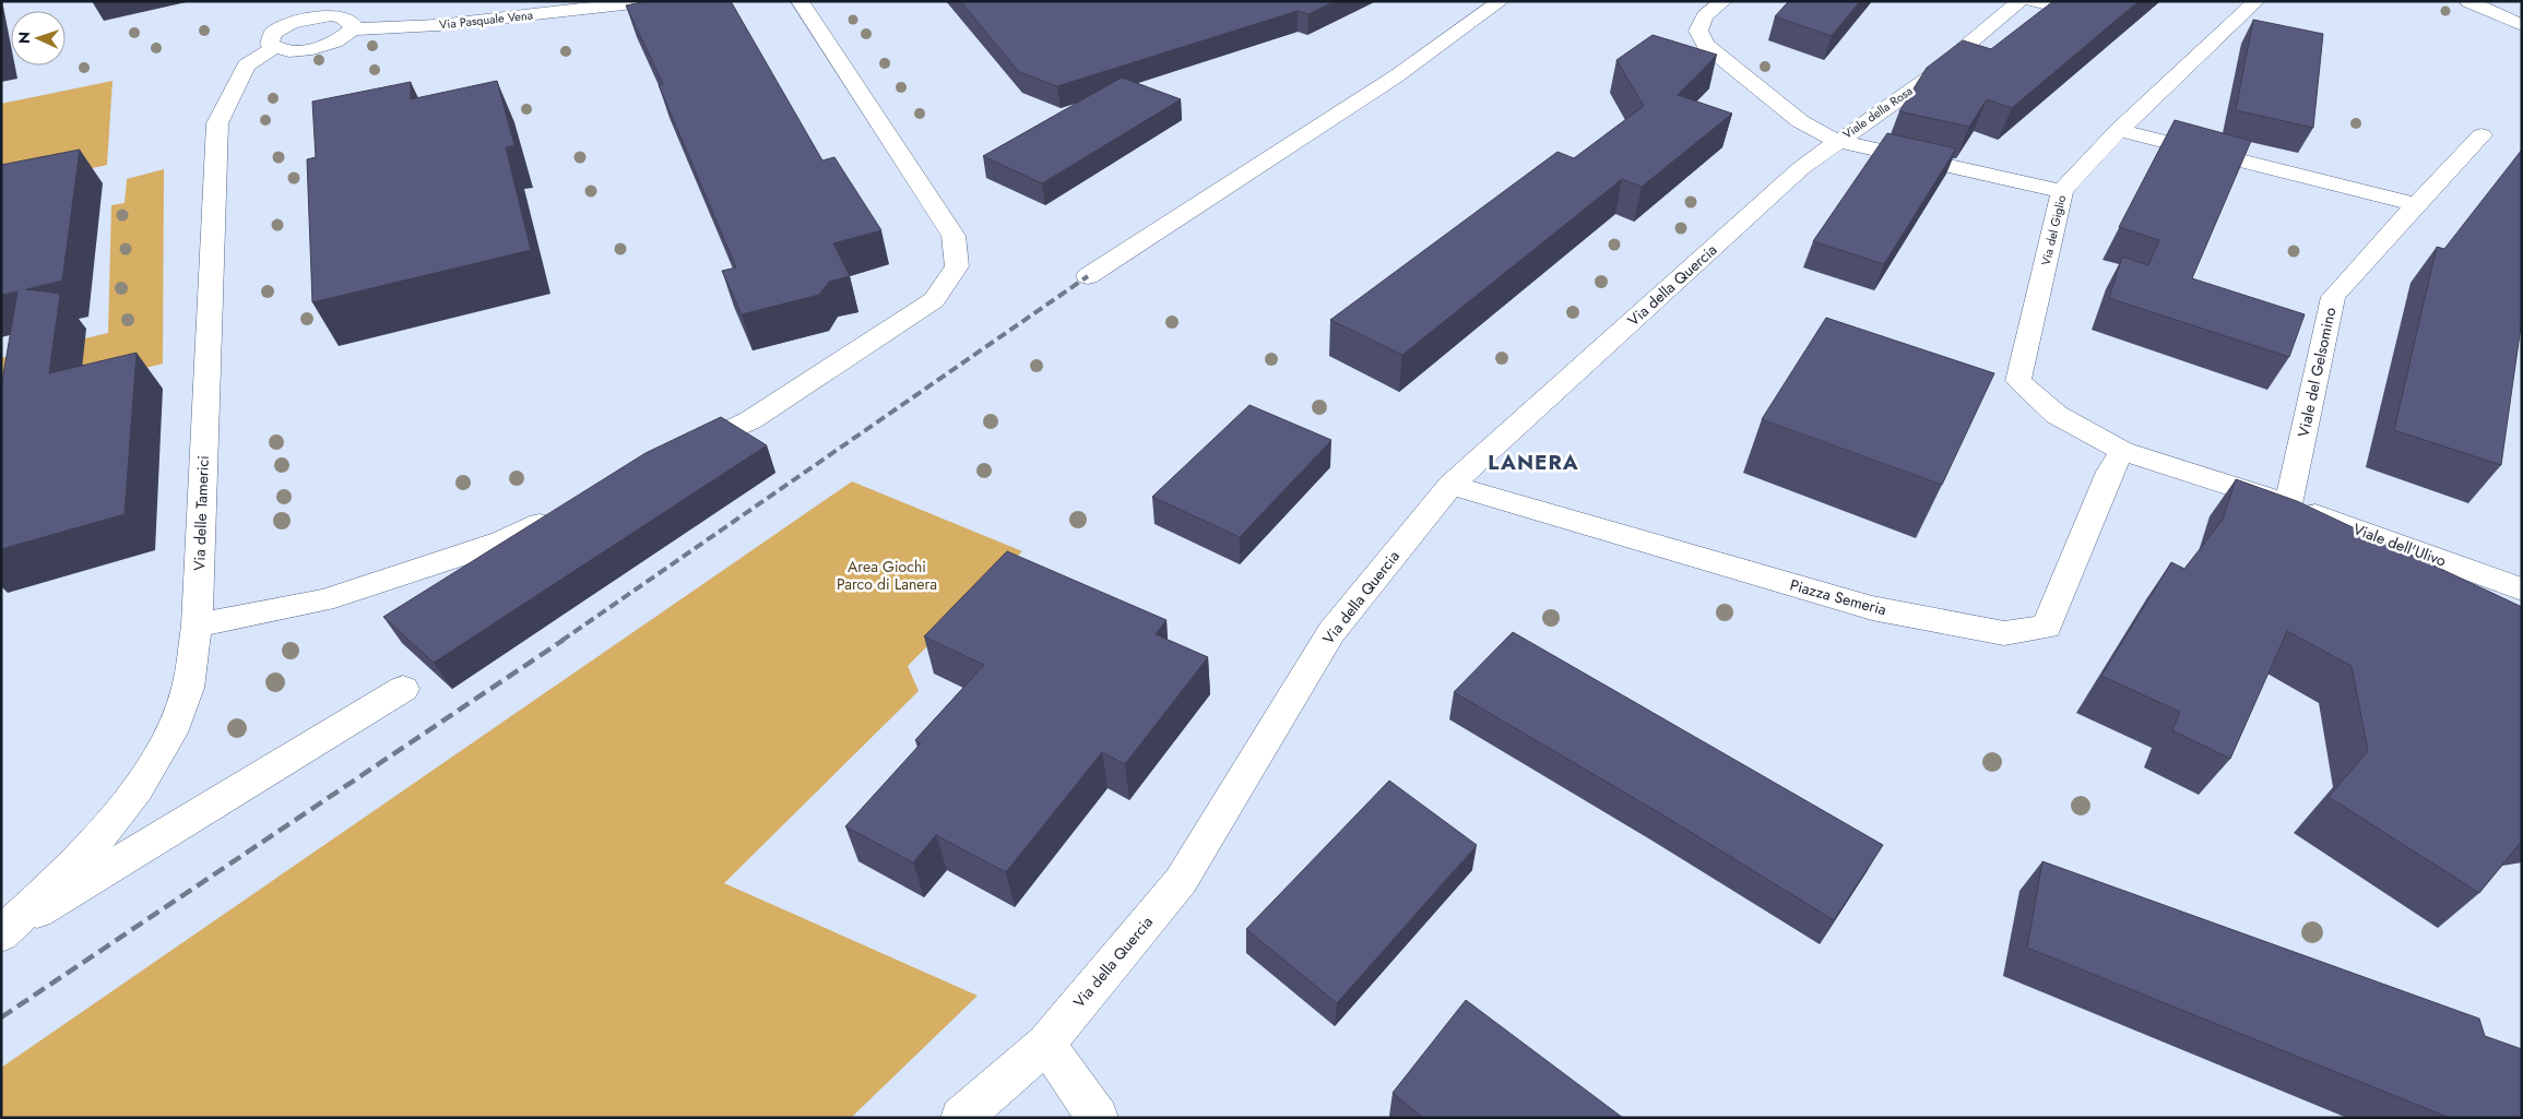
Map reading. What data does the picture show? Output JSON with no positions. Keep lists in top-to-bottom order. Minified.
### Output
{"streets":{"street":["Via Pasquale Vena","Viale della Rosa","Via del Giglio","Via della Quercia","Viale del Gelsomino","Via delle Tamerici","Viale dell'Ulivo","Piazza Semeria"]},"crossings":[["Via Pasquale Vena","Via delle Tamerici"],["Viale della Rosa","Via della Quercia"],["Via del Giglio","Viale dell'Ulivo"],["Via del Giglio","Piazza Semeria"],["Via della Quercia","Piazza Semeria"],["Viale del Gelsomino","Viale dell'Ulivo"],["Viale dell'Ulivo","Piazza Semeria"]],"districts":["LANERA"],"parks":["Area Giochi Parco di Lanera"],"north":"left"}
